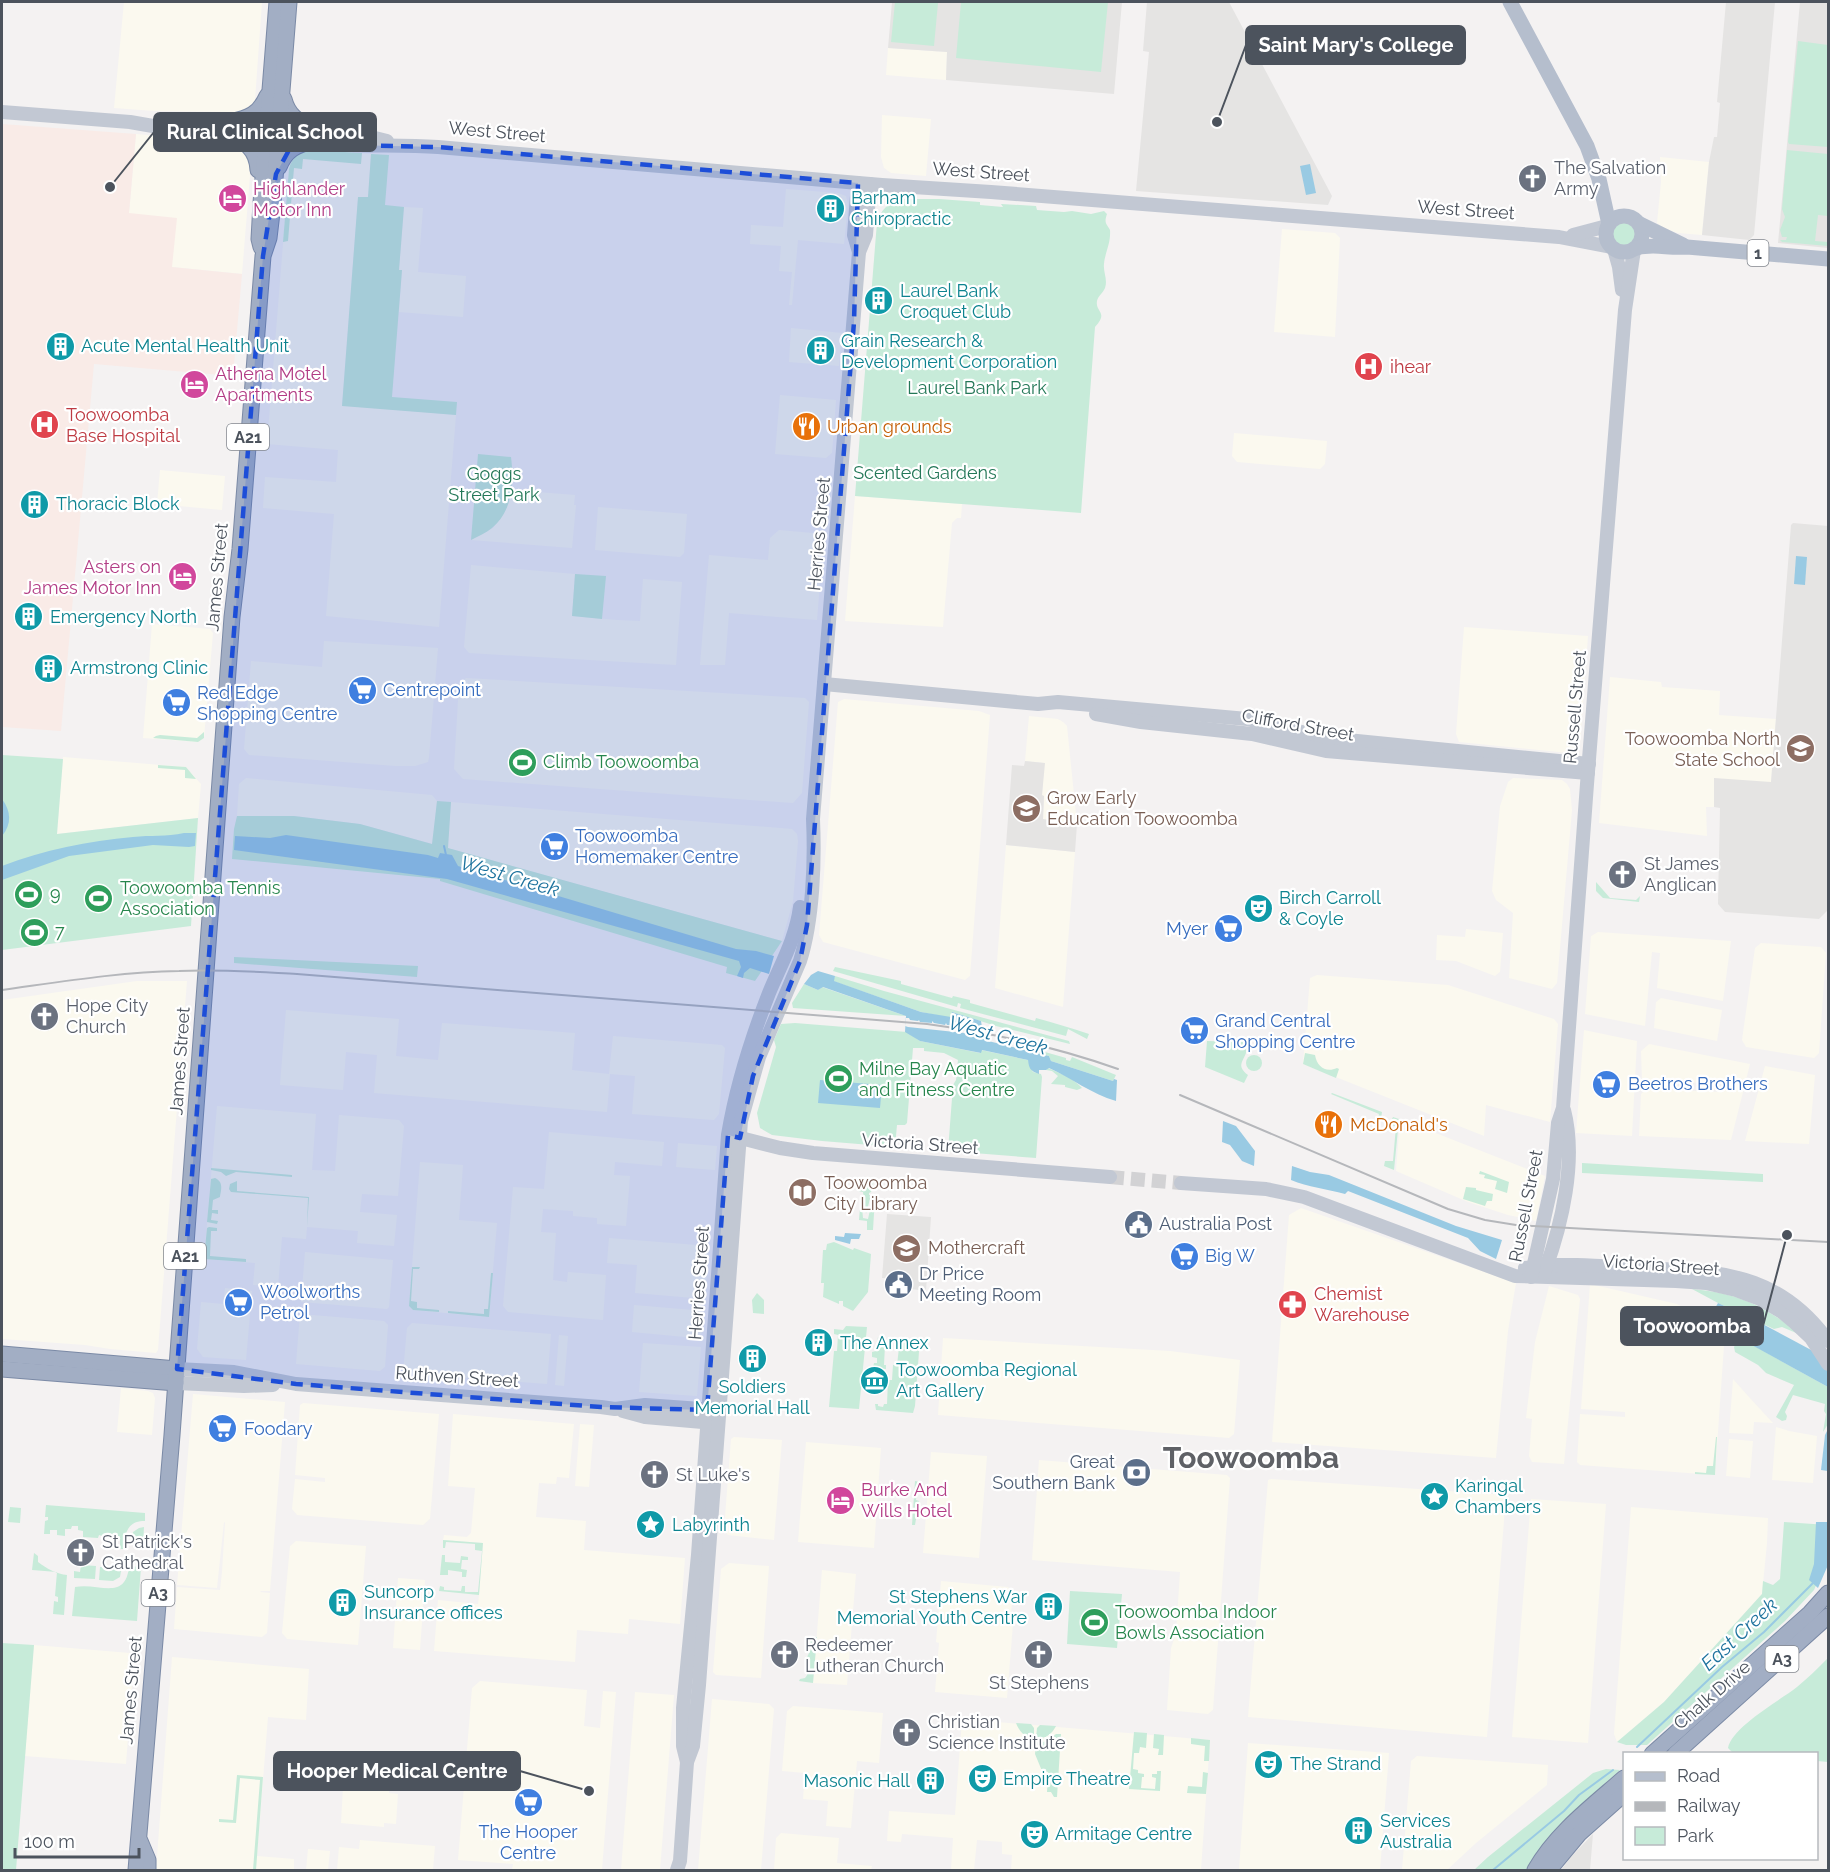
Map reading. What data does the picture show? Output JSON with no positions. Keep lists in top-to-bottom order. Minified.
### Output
{"streets":{"highway":["A21","James Street","Ruthven Street","A3","Chalk Drive"],"main road":["West Street","1","Herries Street","Russell Street","Clifford Street","Victoria Street"]},"crossings":[["West Street","1"],["West Street","Herries Street"],["West Street","James Street"],["West Street","Russell Street"],["1","Russell Street"],["Herries Street","Clifford Street"],["Herries Street","Victoria Street"],["Herries Street","Ruthven Street"],["James Street","Ruthven Street"],["James Street","A3"],["Russell Street","Clifford Street"],["Russell Street","Victoria Street"]],"districts":["Toowoomba"],"water":["West Creek","East Creek"],"parks":["Laurel Bank Park","Scented Gardens","Goggs Street Park"],"places":{"other":["Saint Mary's College","Rural Clinical School","Toowoomba","Hooper Medical Centre"],"church":["The Salvation Army","St James Anglican","Hope City Church","St Luke's","St Patrick's Cathedral","St Stephens","Redeemer Lutheran Church","Christian Science Institute"],"hotel":["Highlander Motor Inn","Athena Motel Apartments","Asters on James Motor Inn","Burke And Wills Hotel"],"building":["Barham Chiropractic","Laurel Bank Croquet Club","Acute Mental Health Unit","Grain Research & Development Corporation","Thoracic Block","Emergency North","Armstrong Clinic","The Annex","Soldiers Memorial Hall","Suncorp Insurance offices","St Stephens War Memorial Youth Centre","Masonic Hall","Services Australia"],"hospital":["ihear","Toowoomba Base Hospital"],"restaurant":["Urban grounds","McDonald's"],"supermarket":["Centrepoint","Red Edge Shopping Centre","Toowoomba Homemaker Centre","Myer","Grand Central Shopping Centre","Beetros Brothers","Big W","Woolworths Petrol","Foodary","The Hooper Centre"],"school or university":["Toowoomba North State School","Grow Early Education Toowoomba","Mothercraft"],"sports":["Climb Toowoomba","9","Toowoomba Tennis Association","7","Milne Bay Aquatic and Fitness Centre","Toowoomba Indoor Bowls Association"],"theatre":["Birch Carroll & Coyle","The Strand","Empire Theatre","Armitage Centre"],"library":["Toowoomba City Library"],"public building":["Australia Post","Dr Price Meeting Room"],"pharmacy":["Chemist Warehouse"],"museum":["Toowoomba Regional Art Gallery"],"bank":["Great Southern Bank"],"place":["Karingal Chambers","Labyrinth"]},"legend":["Road","Railway","Park"],"scale_bar":"100 m"}
